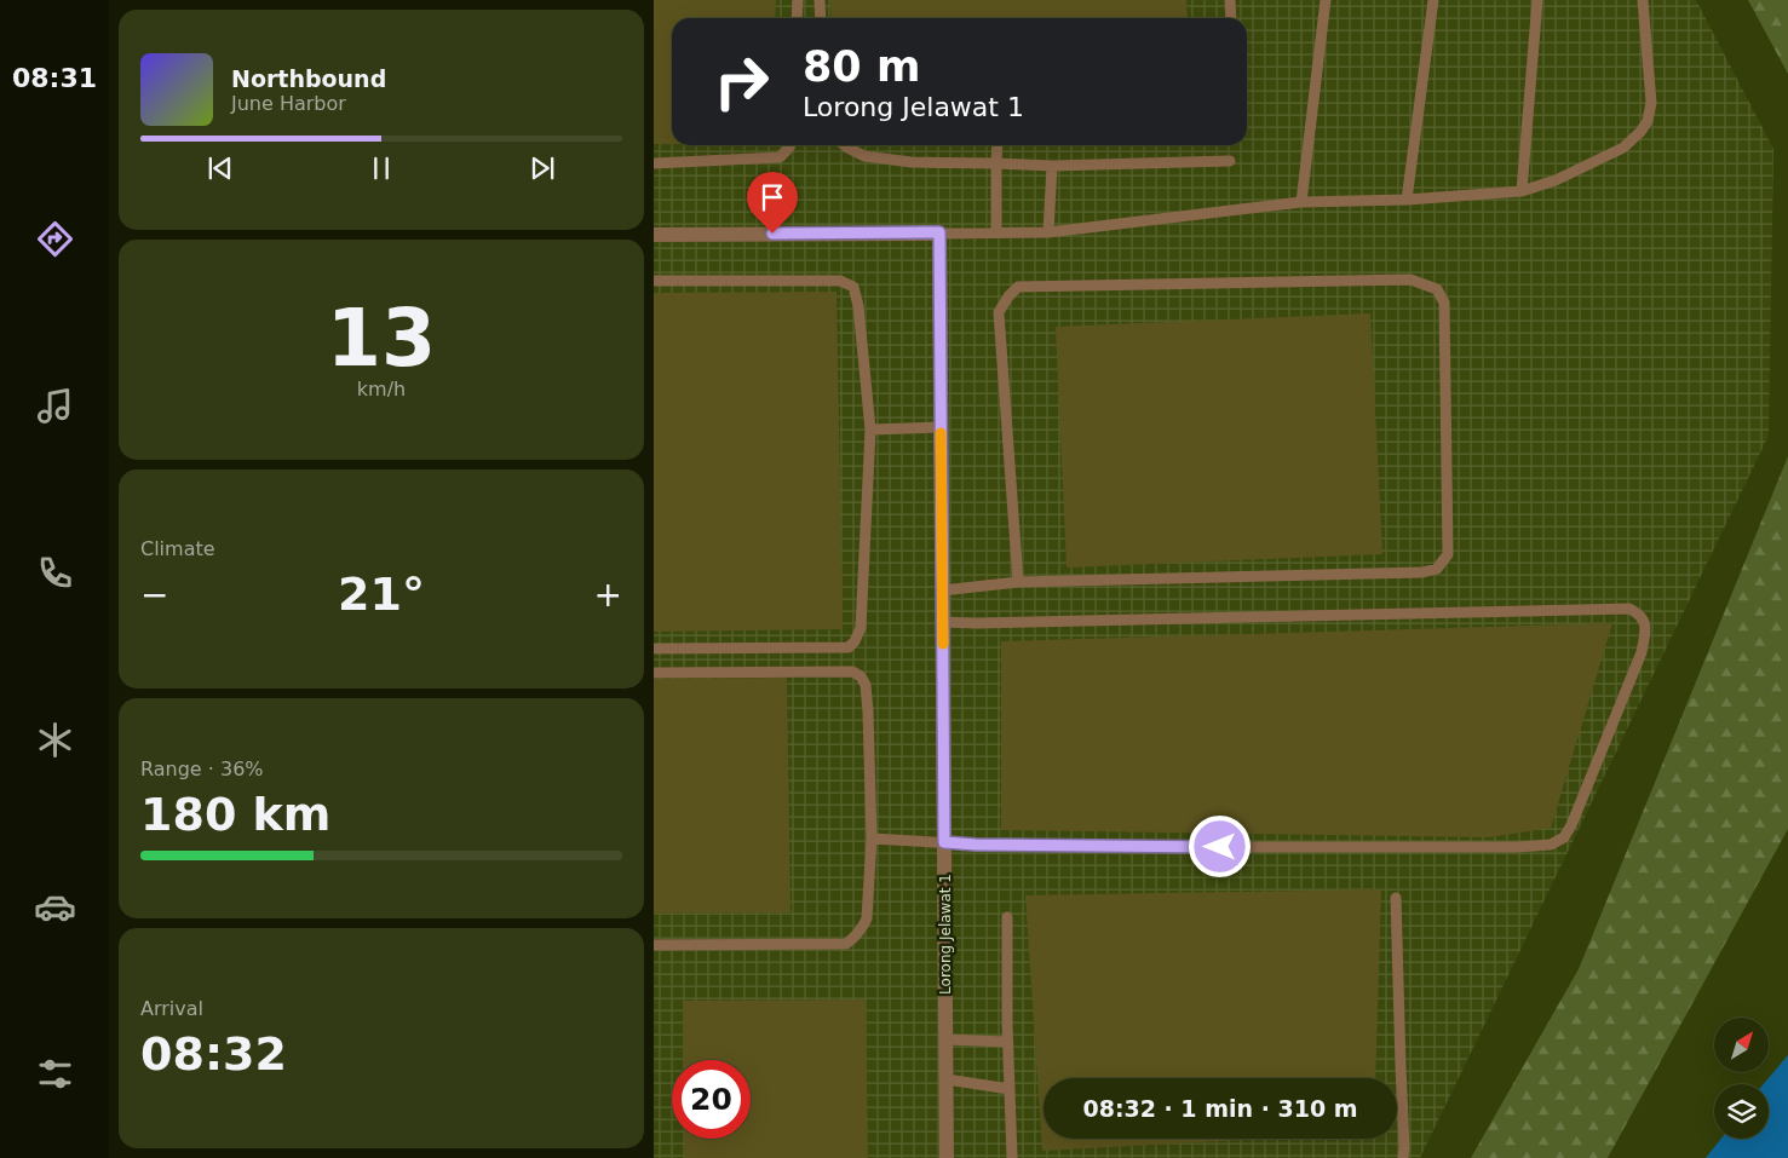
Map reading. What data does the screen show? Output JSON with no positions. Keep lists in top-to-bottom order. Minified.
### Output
{"streets":{"street":["Lorong Jelawat 1"]},"north":"top right","page":{"tabs":"08:31","turn":["80 m","Lorong Jelawat 1"],"song":["Northbound","June Harbor"],"tile":[["13","km/h"],"Climate",["Range · 36%","180 km"],["Arrival","08:32"]],"heat":["−","21°","+"],"limit":"20","trip":"08:32 · 1 min · 310 m"}}
